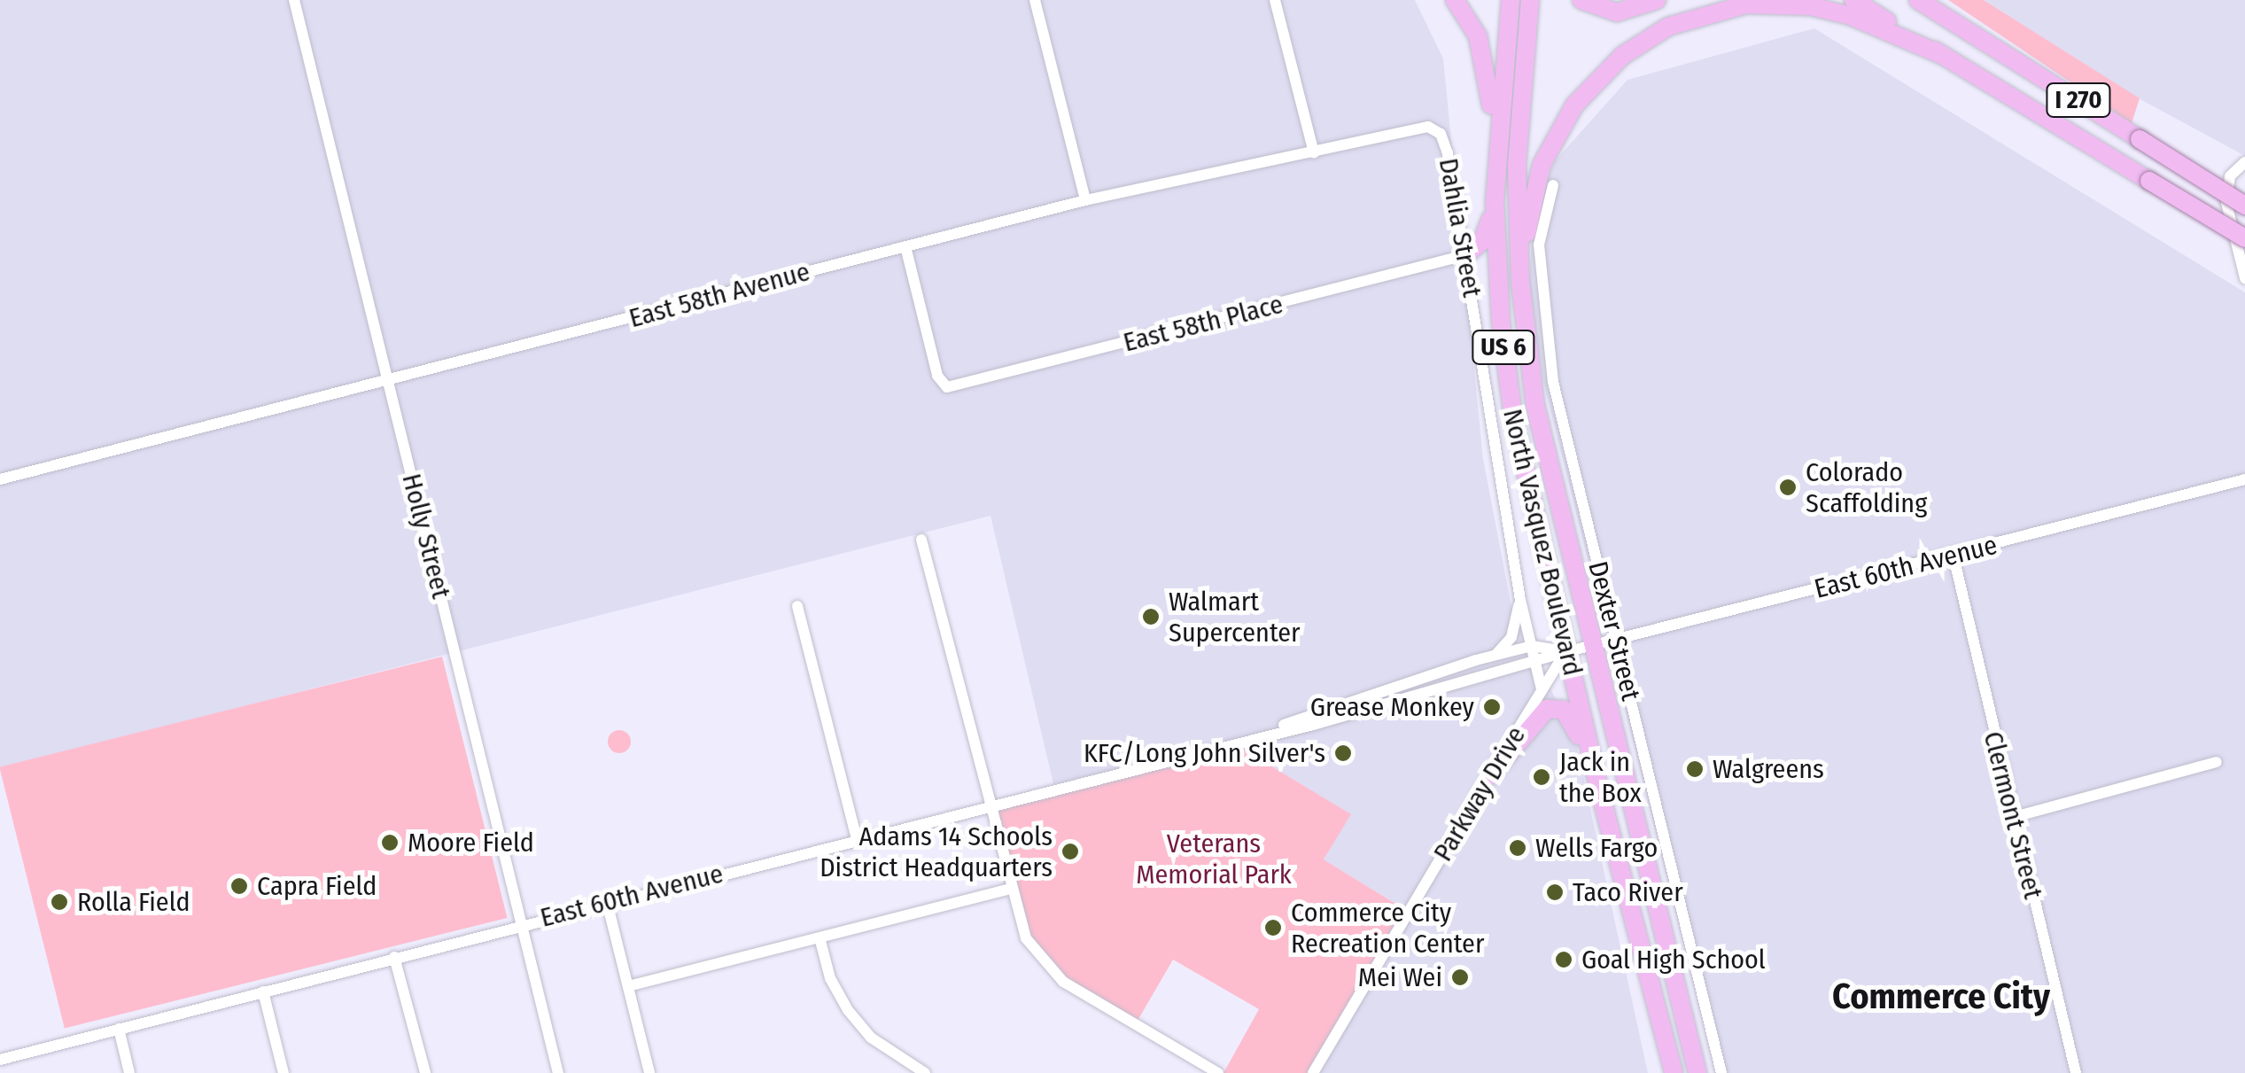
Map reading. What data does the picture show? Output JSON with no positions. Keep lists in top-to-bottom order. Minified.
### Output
{"streets":{"highway":["I 270","US 6","North Vasquez Boulevard"],"street":["Dahlia Street","East 58th Avenue","East 58th Place","Holly Street","East 60th Avenue","Dexter Street","Parkway Drive","Clermont Street"]},"crossings":[["Dahlia Street","East 58th Avenue"],["Dahlia Street","East 58th Place"],["Dahlia Street","East 60th Avenue"],["Dahlia Street","Parkway Drive"],["East 58th Avenue","East 58th Place"],["East 58th Avenue","Holly Street"],["Holly Street","East 60th Avenue"],["North Vasquez Boulevard","East 60th Avenue"],["North Vasquez Boulevard","Parkway Drive"],["East 60th Avenue","Dexter Street"],["East 60th Avenue","Parkway Drive"],["East 60th Avenue","Clermont Street"]],"districts":["Commerce City"],"parks":["Veterans Memorial Park"],"places":["Colorado Scaffolding","Walmart Supercenter","Grease Monkey","KFC/Long John Silver's","Walgreens","Jack in the Box","Moore Field","Wells Fargo","Adams 14 Schools District Headquarters","Capra Field","Taco River","Rolla Field","Commerce City Recreation Center","Goal High School","Mei Wei"]}
